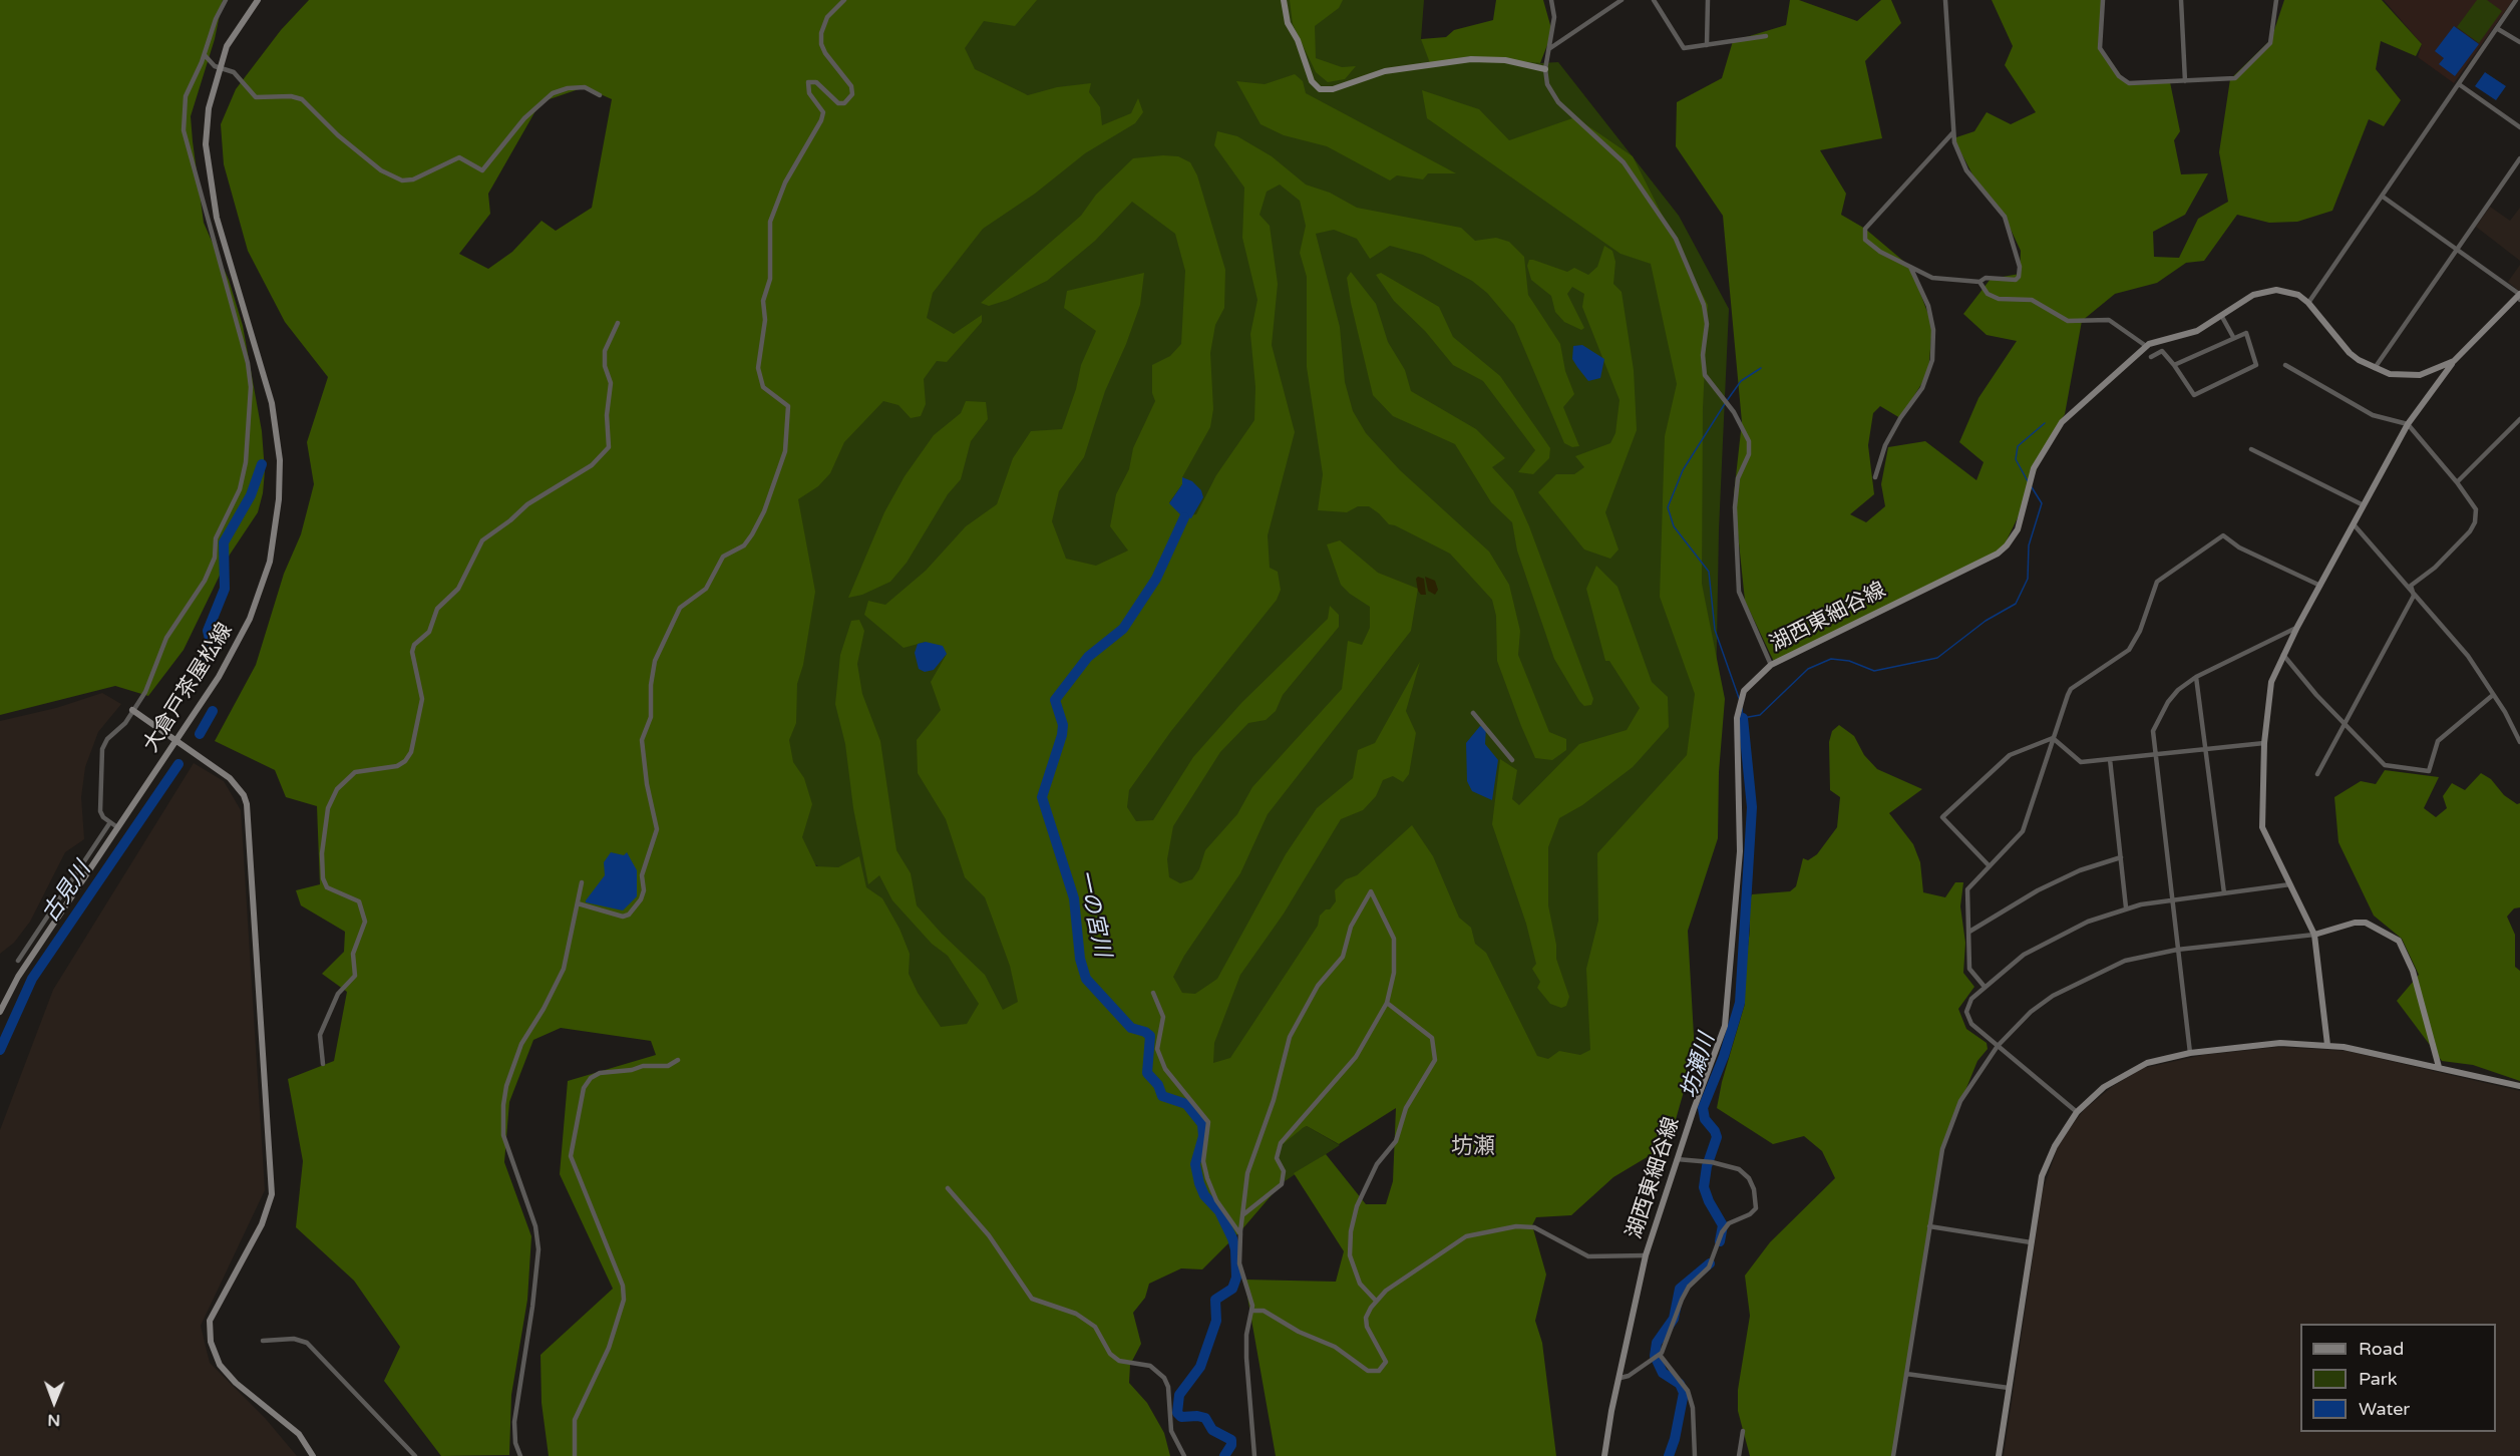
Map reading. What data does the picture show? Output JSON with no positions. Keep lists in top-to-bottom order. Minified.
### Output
{"streets":{"street":["湖西東細谷線","大倉戸茶屋松線"]},"districts":["坊瀬"],"water":["古見川","一の宮川","坊瀬川"],"legend":["Road","Park","Water"],"north":"bottom"}
